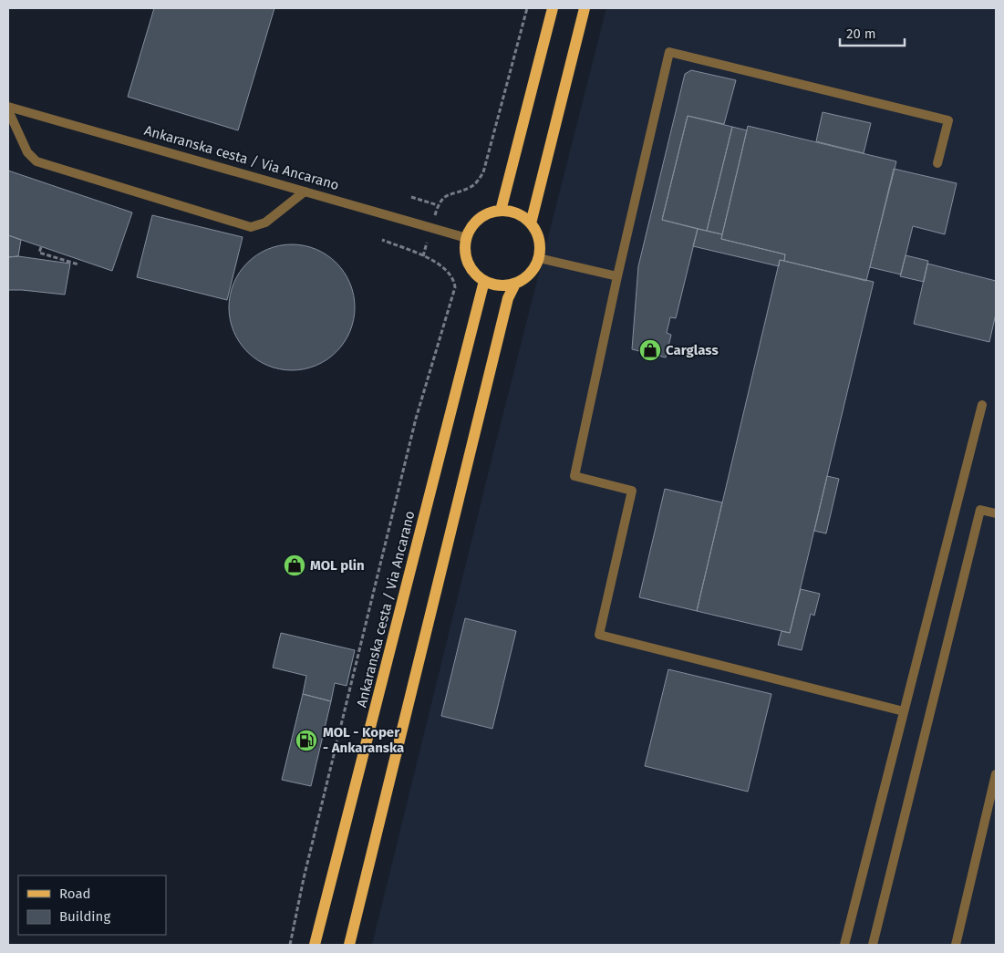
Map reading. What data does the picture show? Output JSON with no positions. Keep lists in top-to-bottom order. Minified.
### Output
{"streets":{"main road":["Ankaranska cesta / Via Ancarano"]},"places":{"shop":["Carglass","MOL plin"],"fuel station":["MOL - Koper - Ankaranska"]},"legend":["Road","Building"],"scale_bar":"20 m"}
